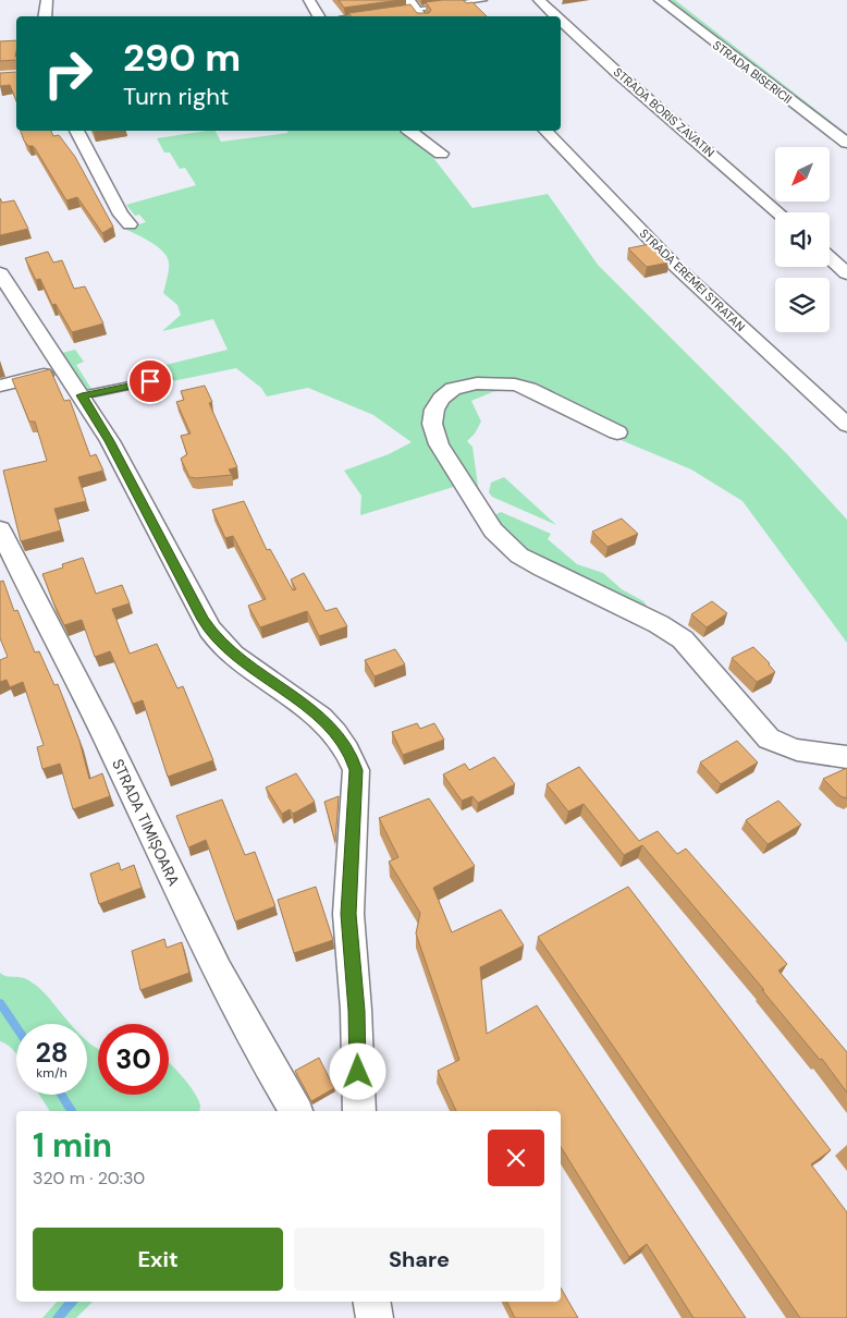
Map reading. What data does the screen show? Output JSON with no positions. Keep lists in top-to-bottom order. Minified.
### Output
{"streets":{"street":["STRADA BISERICII","STRADA BORIS ZAVATIN","STRADA EREMEI STRATAN","STRADA TIMIȘOARA"]},"north":"bottom left","page":{"turn":["290 m","Turn right"],"speed":"28 km/h","limit":"30","heading":["1 min","320 m · 20:30"],"buttons":["Exit","Share"]}}
